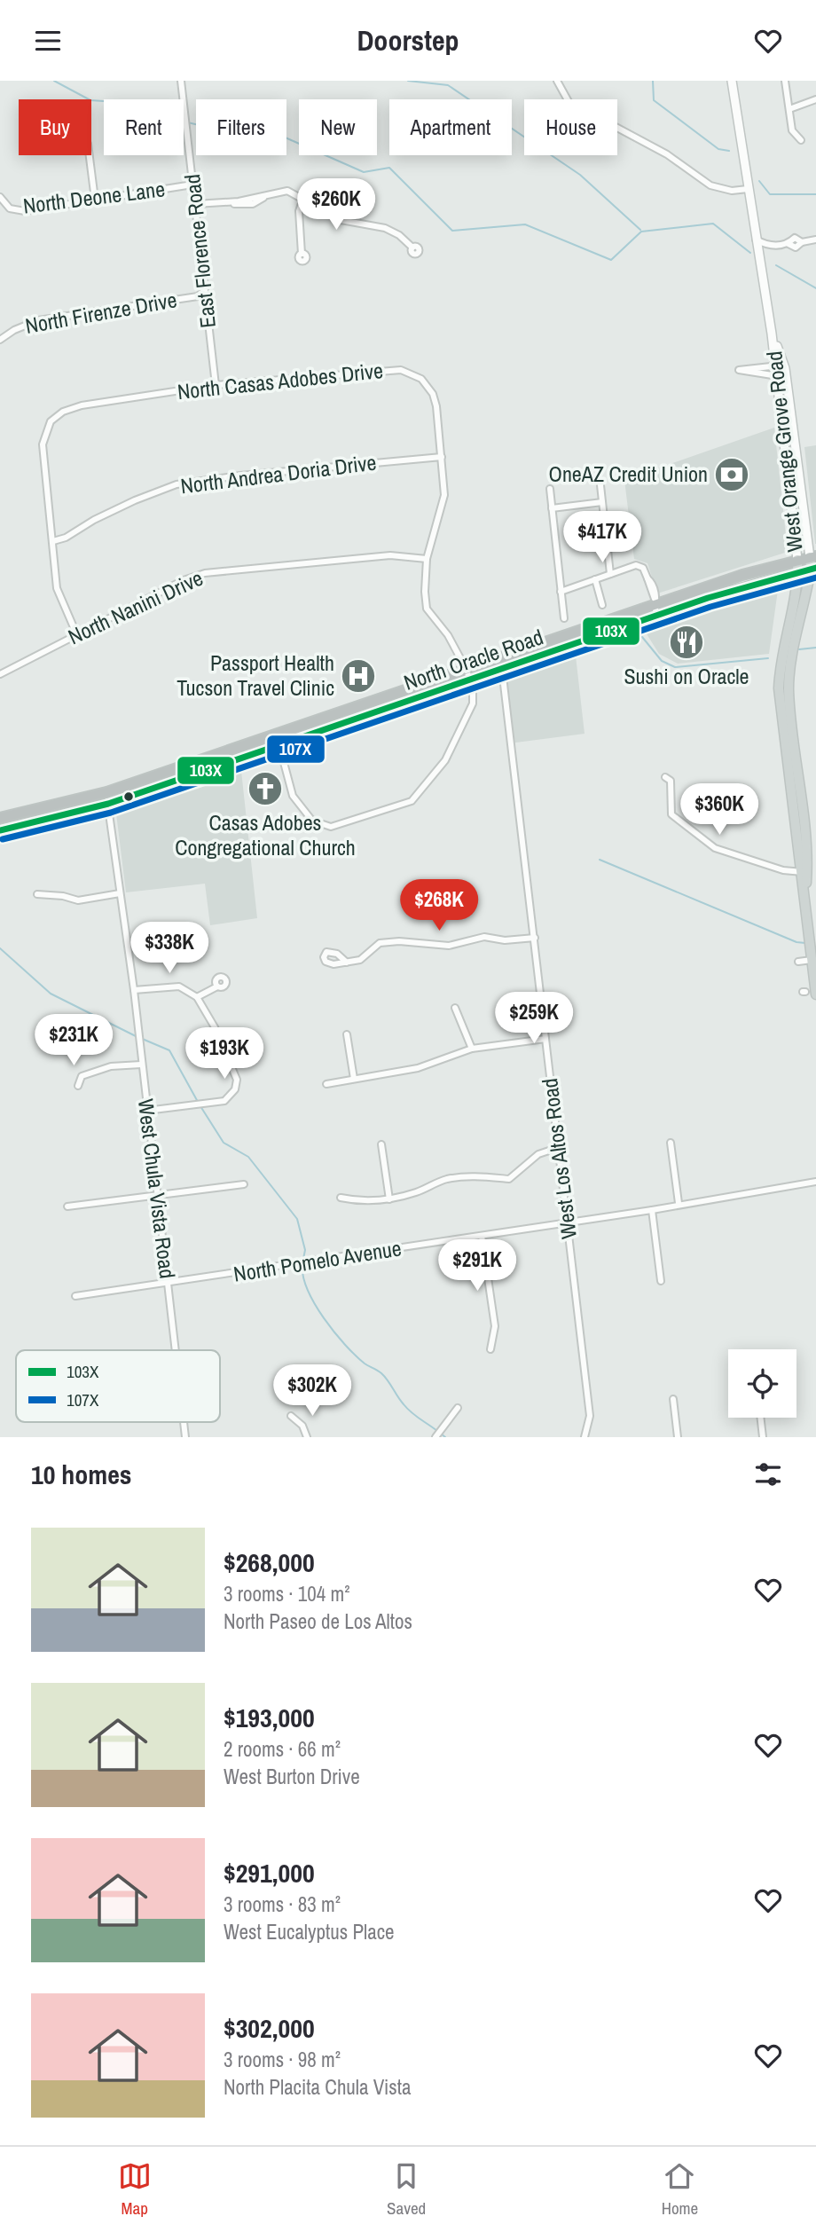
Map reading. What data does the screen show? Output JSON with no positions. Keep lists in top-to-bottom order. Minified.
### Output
{"streets":{"highway":["North Oracle Road"],"main road":["West Orange Grove Road"],"street":["North Deone Lane","East Florence Road","North Firenze Drive","North Casas Adobes Drive","North Andrea Doria Drive","North Nanini Drive","West Los Altos Road","West Chula Vista Road","North Pomelo Avenue"]},"crossings":[["North Deone Lane","East Florence Road"],["East Florence Road","North Firenze Drive"],["East Florence Road","North Casas Adobes Drive"],["North Casas Adobes Drive","North Andrea Doria Drive"],["North Casas Adobes Drive","North Nanini Drive"],["North Casas Adobes Drive","North Oracle Road"],["West Orange Grove Road","North Oracle Road"],["North Oracle Road","West Los Altos Road"],["North Oracle Road","West Chula Vista Road"],["West Los Altos Road","North Pomelo Avenue"],["West Chula Vista Road","North Pomelo Avenue"]],"places":{"bank":["OneAZ Credit Union"],"restaurant":["Sushi on Oracle"],"hospital":["Passport Health Tucson Travel Clinic"],"church":["Casas Adobes Congregational Church"]},"lines":["transit line 103X","transit line 107X"],"legend":["103X","107X"],"page":{"header":"Doorstep","chip":["Buy","Rent","Filters","New","Apartment","House"],"price":["$260K","$417K","$360K","$268K","$338K","$259K","$231K","$193K","$291K","$302K"],"heading":"10 homes","list":[{"name":"$268,000","note":"3 rooms · 104 m² · North Paseo de Los Altos"},{"name":"$193,000","note":"2 rooms · 66 m² · West Burton Drive"},{"name":"$291,000","note":"3 rooms · 83 m² · West Eucalyptus Place"},{"name":"$302,000","note":"3 rooms · 98 m² · North Placita Chula Vista"}],"tabs":["Map","Saved","Home"]}}
